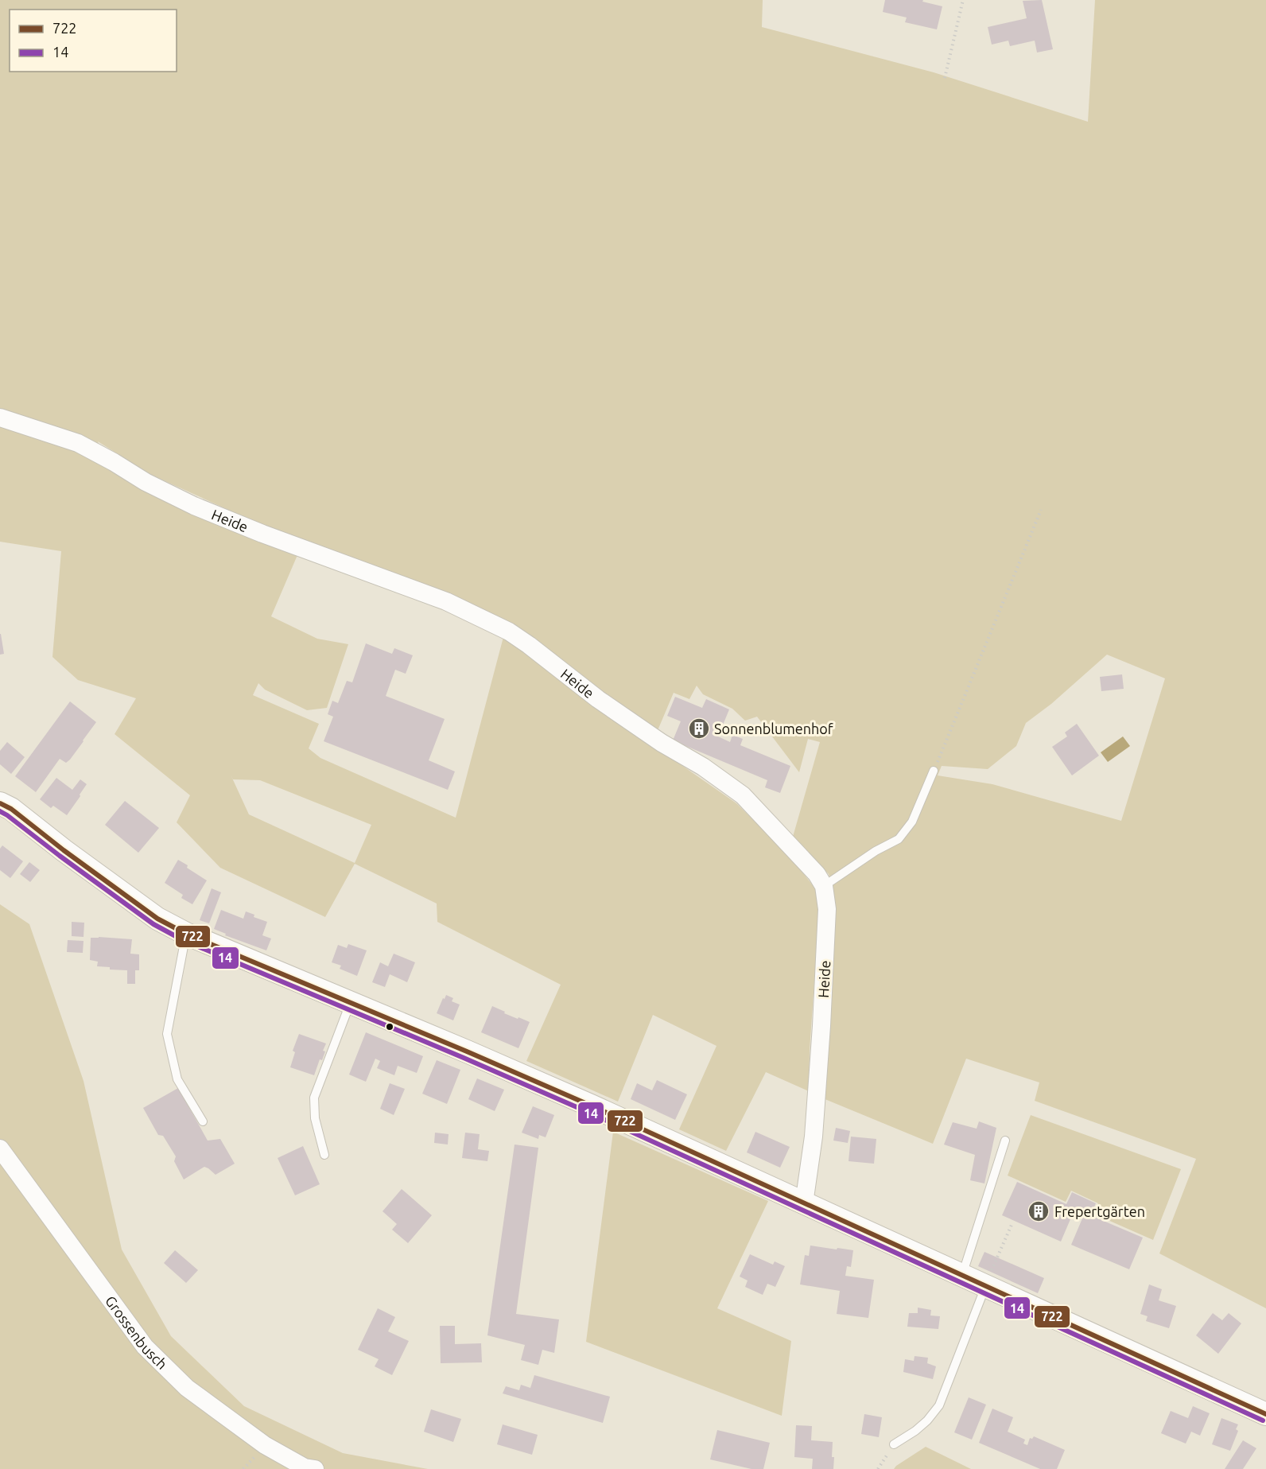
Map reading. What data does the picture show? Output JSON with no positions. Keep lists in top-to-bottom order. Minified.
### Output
{"streets":{"street":["Heide","Grossenbusch"]},"places":{"building":["Sonnenblumenhof","Frepertgärten"]},"lines":["transit line 722","transit line 14"],"legend":["722","14"]}
